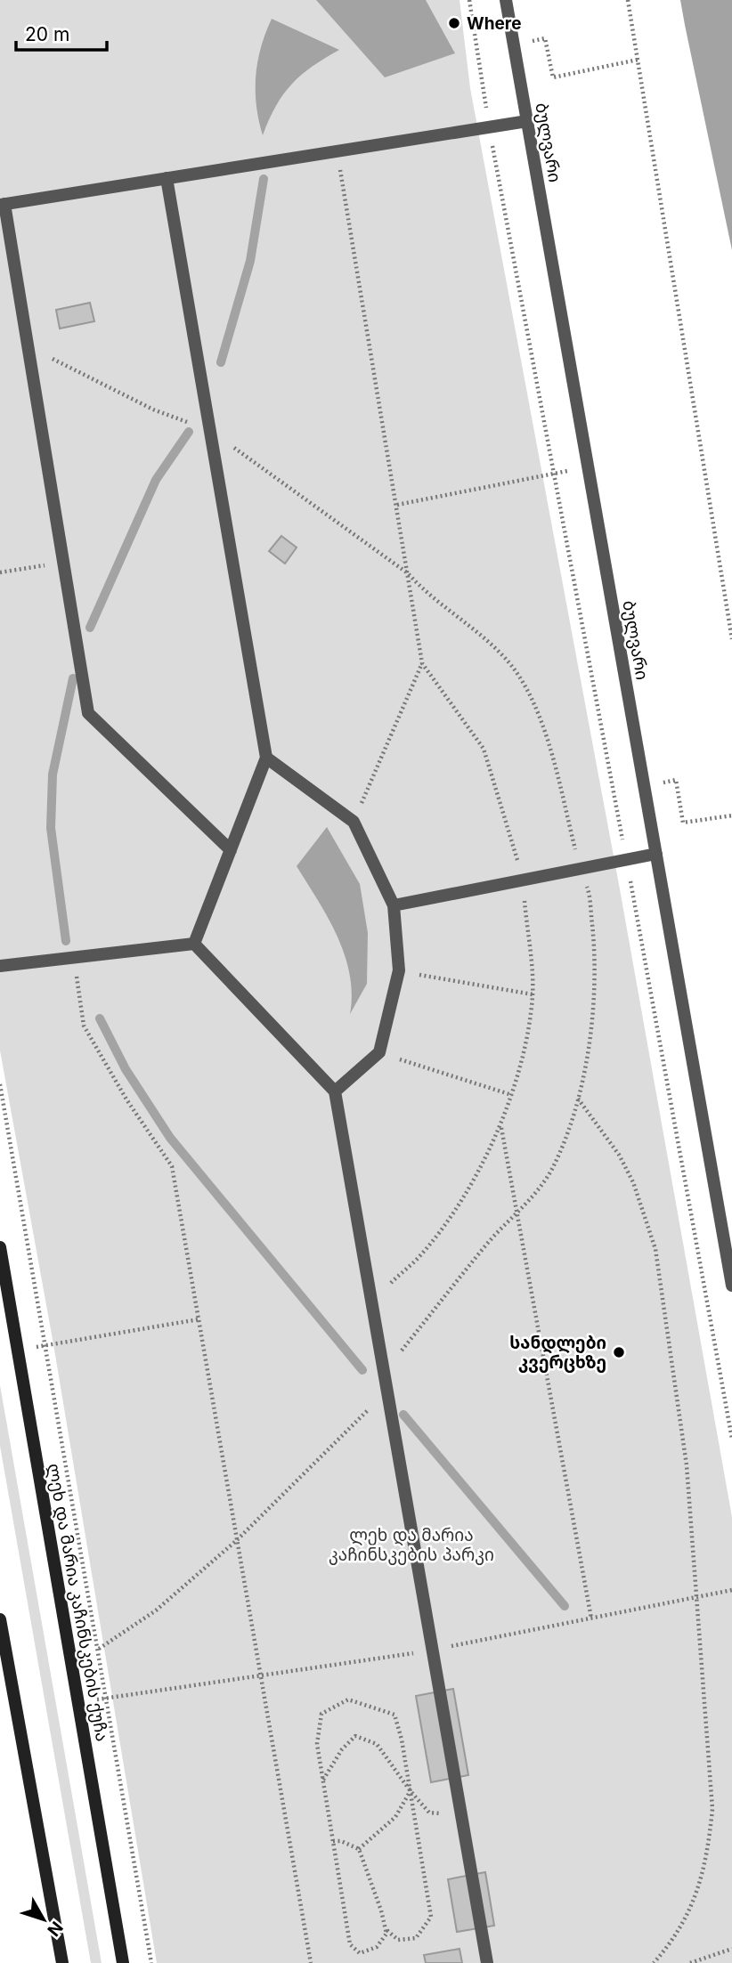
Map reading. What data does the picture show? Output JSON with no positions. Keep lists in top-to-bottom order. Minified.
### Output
{"streets":{"main road":["ლეხ და მარია კაჩინსკების ქუჩა"],"street":["ბულვარი"]},"parks":["ლეხ და მარია კაჩინსკების პარკი"],"places":["Where","სანდლები კვერცხზე"],"scale_bar":"20 m","north":"bottom right"}
